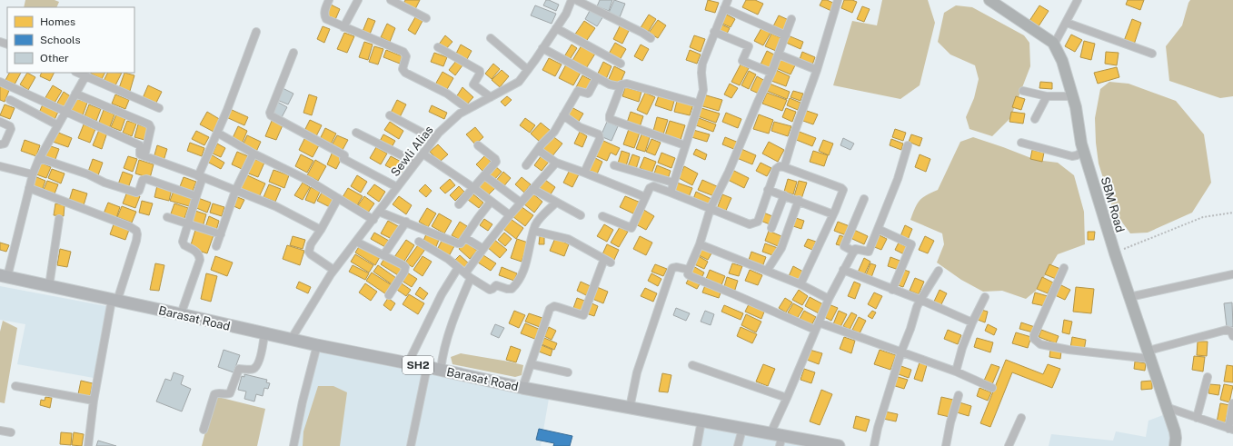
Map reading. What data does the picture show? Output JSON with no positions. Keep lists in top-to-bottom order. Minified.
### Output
{"streets":{"main road":["Barasat Road","SH2"],"street":["Sewli Alias","SBM Road"]},"crossings":[["Sewli Alias","Barasat Road"]],"legend":["Homes","Schools","Other"]}
